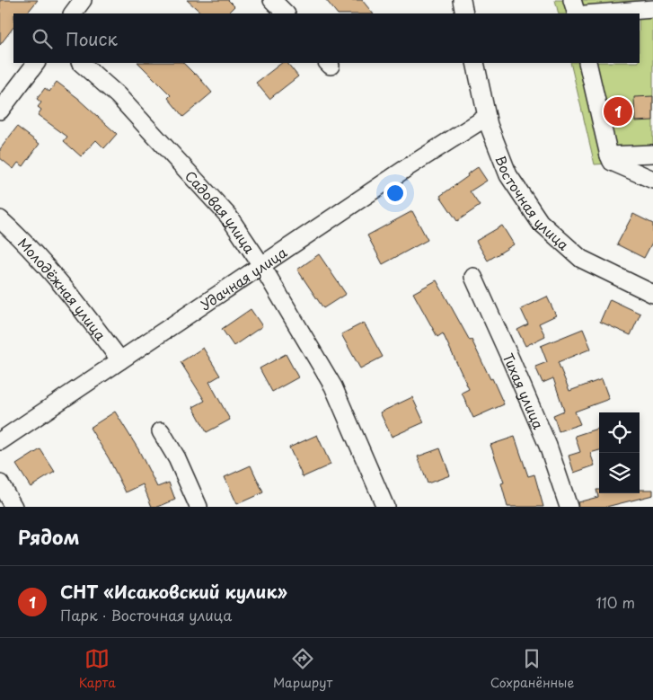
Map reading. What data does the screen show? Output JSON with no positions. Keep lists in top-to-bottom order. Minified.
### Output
{"streets":{"street":["Восточная улица","Садовая улица","Удачная улица","Молодёжная улица","Тихая улица"]},"crossings":[["Восточная улица","Удачная улица"],["Садовая улица","Удачная улица"],["Удачная улица","Молодёжная улица"]],"page":{"search":"Поиск","pins":"1","heading":"Рядом","list":[{"mark":"1","name":"СНТ «Исаковский кулик»","note":"Парк · Восточная улица","value":"110 m"}],"nav":["Карта","Маршрут","Сохранённые"]}}
